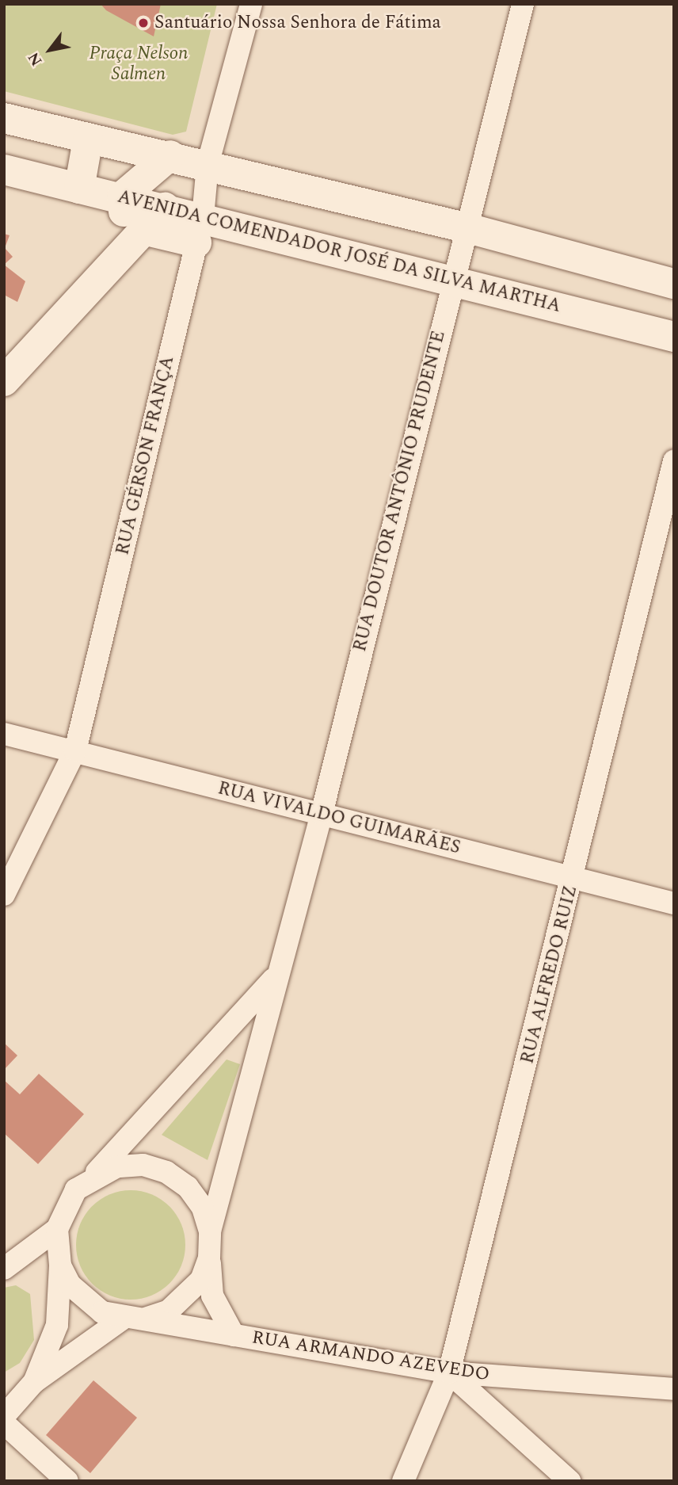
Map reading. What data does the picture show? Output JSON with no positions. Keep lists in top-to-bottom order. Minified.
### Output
{"streets":{"main road":["AVENIDA COMENDADOR JOSÉ DA SILVA MARTHA"],"street":["RUA GÉRSON FRANÇA","RUA DOUTOR ANTÔNIO PRUDENTE","RUA VIVALDO GUIMARÃES","RUA ALFREDO RUIZ","RUA ARMANDO AZEVEDO"]},"crossings":[["AVENIDA COMENDADOR JOSÉ DA SILVA MARTHA","RUA GÉRSON FRANÇA"],["AVENIDA COMENDADOR JOSÉ DA SILVA MARTHA","RUA DOUTOR ANTÔNIO PRUDENTE"],["RUA GÉRSON FRANÇA","RUA VIVALDO GUIMARÃES"],["RUA DOUTOR ANTÔNIO PRUDENTE","RUA VIVALDO GUIMARÃES"],["RUA DOUTOR ANTÔNIO PRUDENTE","RUA ARMANDO AZEVEDO"],["RUA VIVALDO GUIMARÃES","RUA ALFREDO RUIZ"],["RUA ALFREDO RUIZ","RUA ARMANDO AZEVEDO"]],"parks":["Praça Nelson Salmen"],"places":["Santuário Nossa Senhora de Fátima"],"north":"bottom left"}
